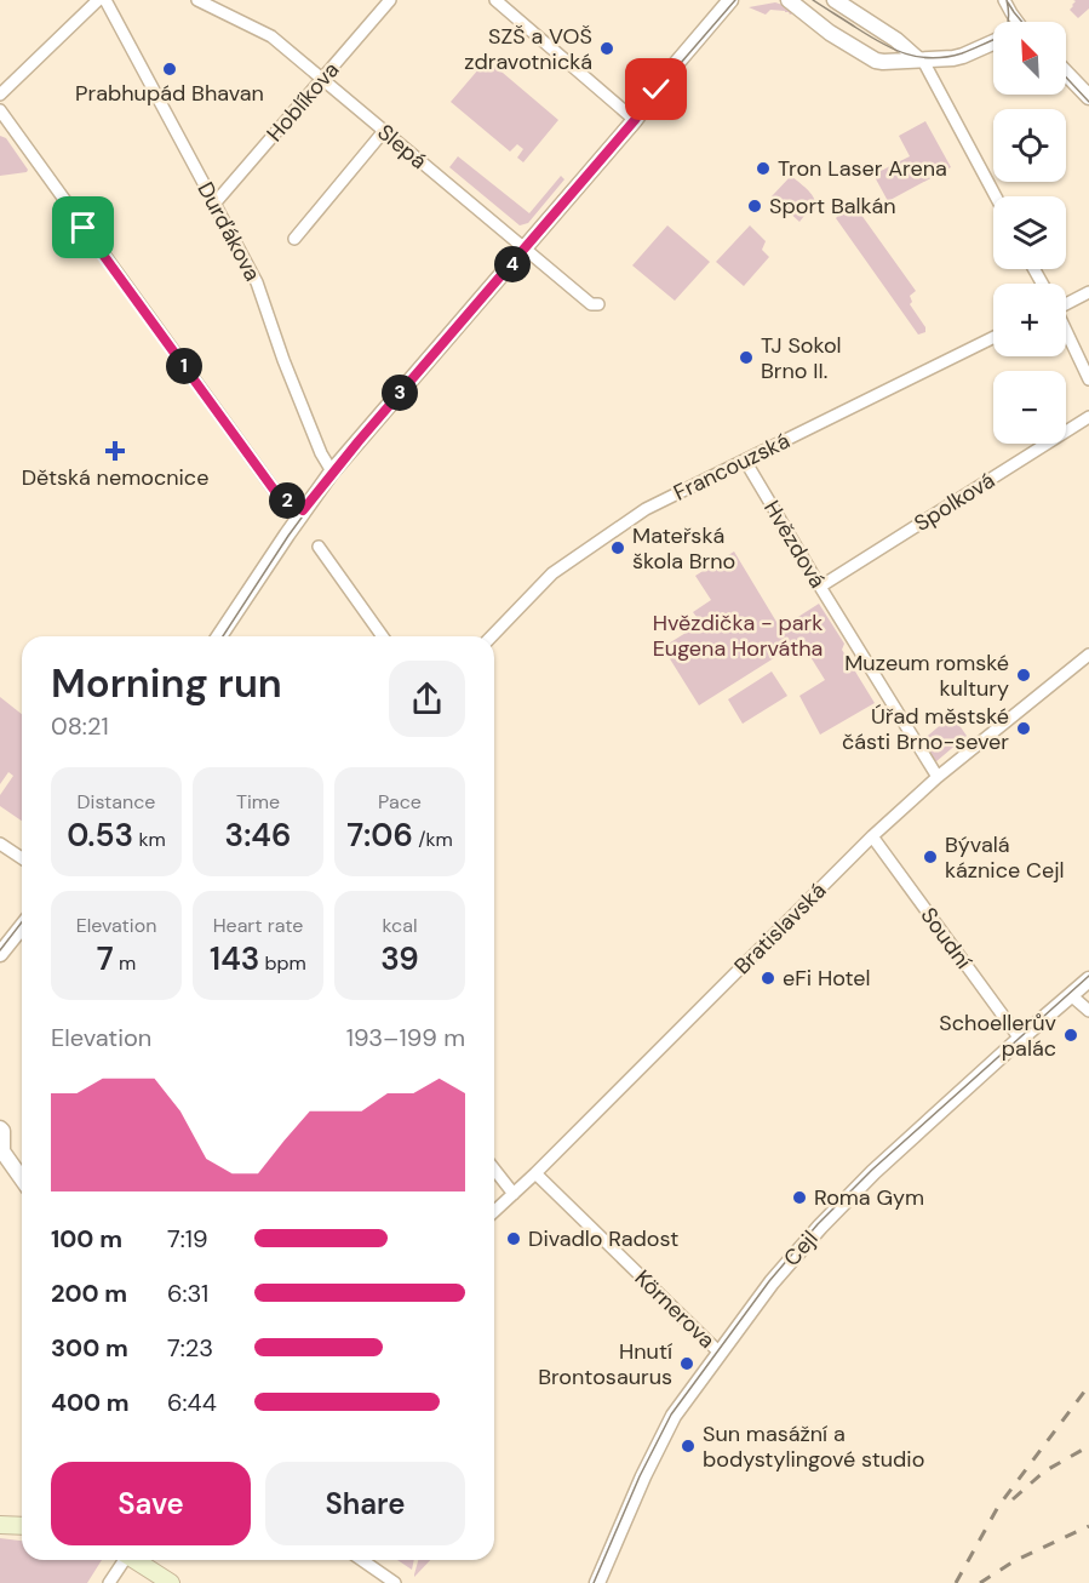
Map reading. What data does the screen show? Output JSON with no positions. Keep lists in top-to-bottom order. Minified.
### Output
{"streets":{"street":["Hoblíkova","Slepá","Durďákova","Francouzská","Spolková","Hvězdová","Bratislavská","Soudní","Cejl","Körnerova"]},"crossings":[["Hoblíkova","Slepá"],["Hoblíkova","Durďákova"],["Francouzská","Hvězdová"],["Spolková","Hvězdová"],["Hvězdová","Bratislavská"],["Bratislavská","Soudní"],["Bratislavská","Körnerova"],["Soudní","Cejl"],["Cejl","Körnerova"]],"parks":["Hvězdička - park Eugena Horvátha"],"places":{"other":["SZŠ a VOŠ zdravotnická","Prabhupád Bhavan","Tron Laser Arena","Sport Balkán","TJ Sokol Brno II.","Mateřská škola Brno","Muzeum romské kultury","Úřad městské části Brno-sever","Bývalá káznice Cejl","eFi Hotel","Schoellerův palác","Roma Gym","Divadlo Radost","Hnutí Brontosaurus","Sun masážní a bodystylingové studio"],"health":["Dětská nemocnice"]},"north":"top left","page":{"map_buttons":["+","−"],"pins":["4","1","3","2"],"heading":["Morning run","08:21"],"stats":[["Distance","0.53 km"],["Time","3:46"],["Pace","7:06 /km"],["Elevation","7 m"],["Heart rate","143 bpm"],["kcal","39"]],"chart":["Elevation","193–199 m"],"list":[{"name":"100 m","note":"7:19"},{"name":"200 m","note":"6:31"},{"name":"300 m","note":"7:23"},{"name":"400 m","note":"6:44"}],"buttons":["Save","Share"]}}
